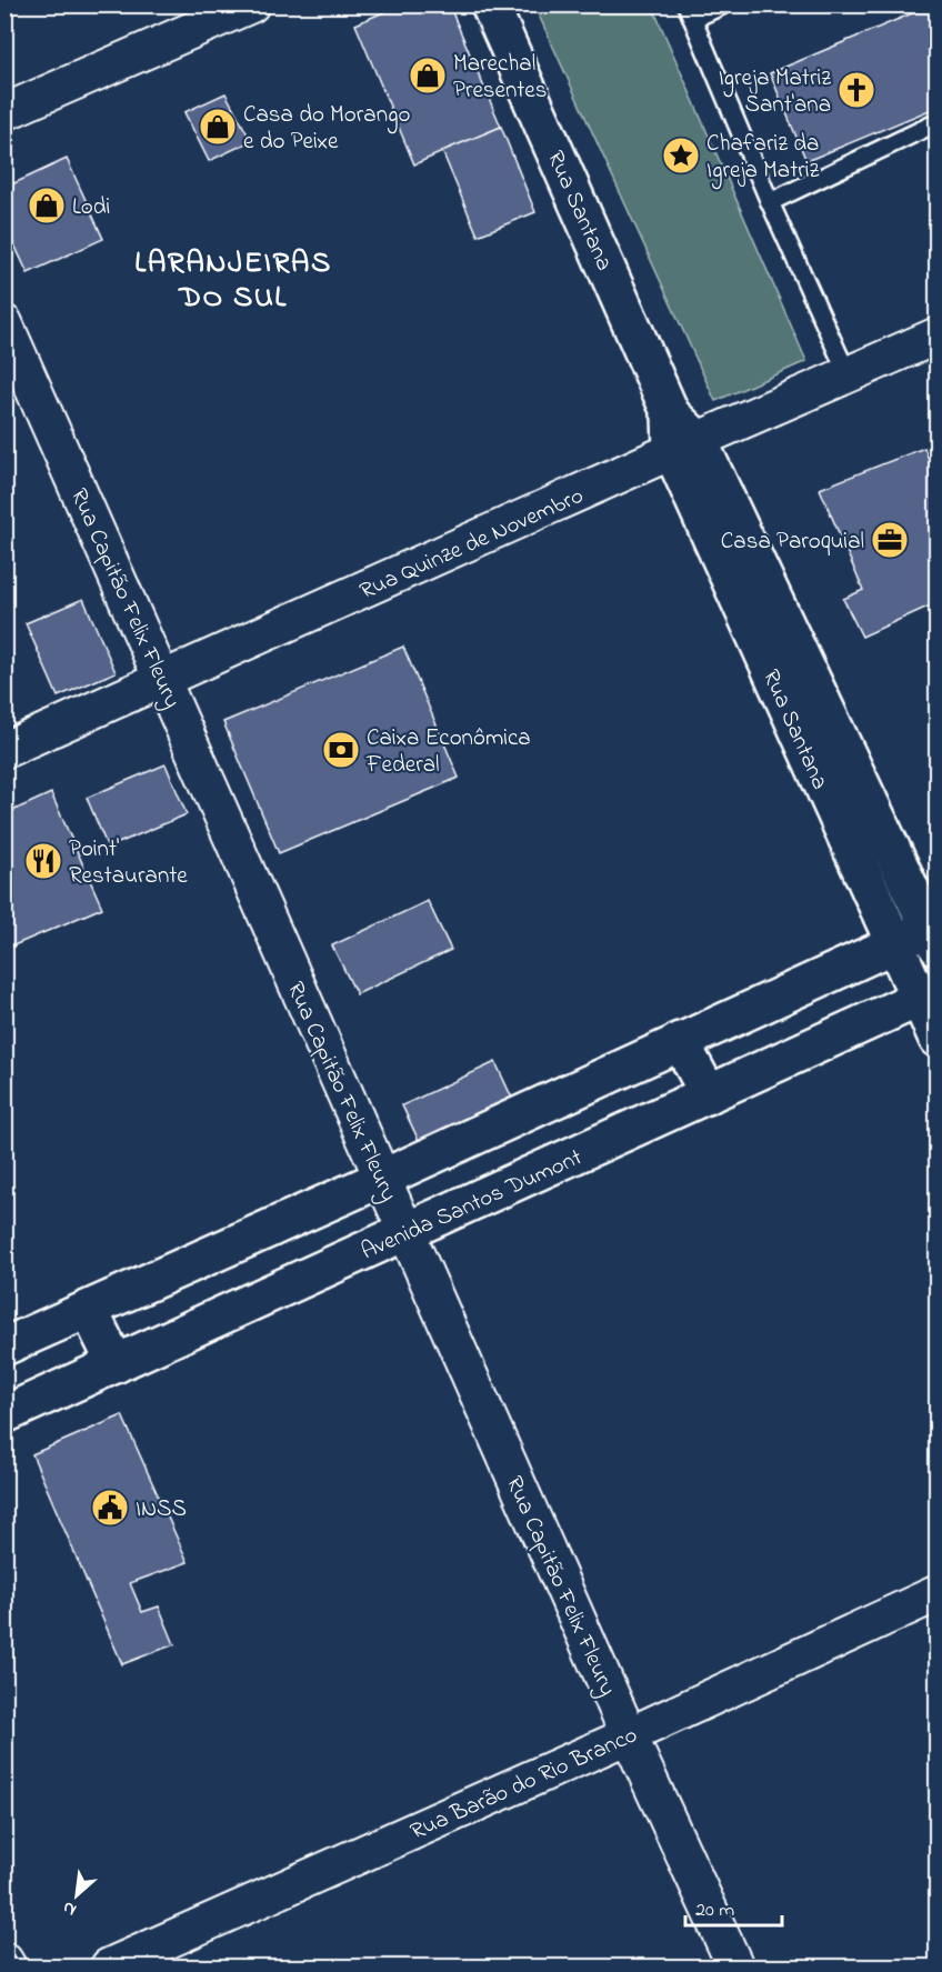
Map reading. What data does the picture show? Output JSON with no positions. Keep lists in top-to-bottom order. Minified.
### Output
{"streets":{"main road":["Rua Santana","Avenida Santos Dumont"],"street":["Rua Quinze de Novembro","Rua Capitão Felix Fleury","Rua Barão do Rio Branco"]},"crossings":[["Rua Santana","Rua Quinze de Novembro"],["Rua Santana","Avenida Santos Dumont"],["Rua Quinze de Novembro","Rua Capitão Felix Fleury"],["Rua Capitão Felix Fleury","Avenida Santos Dumont"],["Rua Capitão Felix Fleury","Rua Barão do Rio Branco"]],"districts":["LARANJEIRAS DO SUL"],"places":{"shop":["Marechal Presentes","Casa do Morango e do Peixe","Lodi"],"church":["Igreja Matriz Sant'ana"],"place":["Chafariz da Igreja Matriz"],"office":["Casa Paroquial"],"bank":["Caixa Econômica Federal"],"restaurant":["Point' Restaurante"],"public building":["INSS"]},"scale_bar":"20 m","north":"bottom left"}
